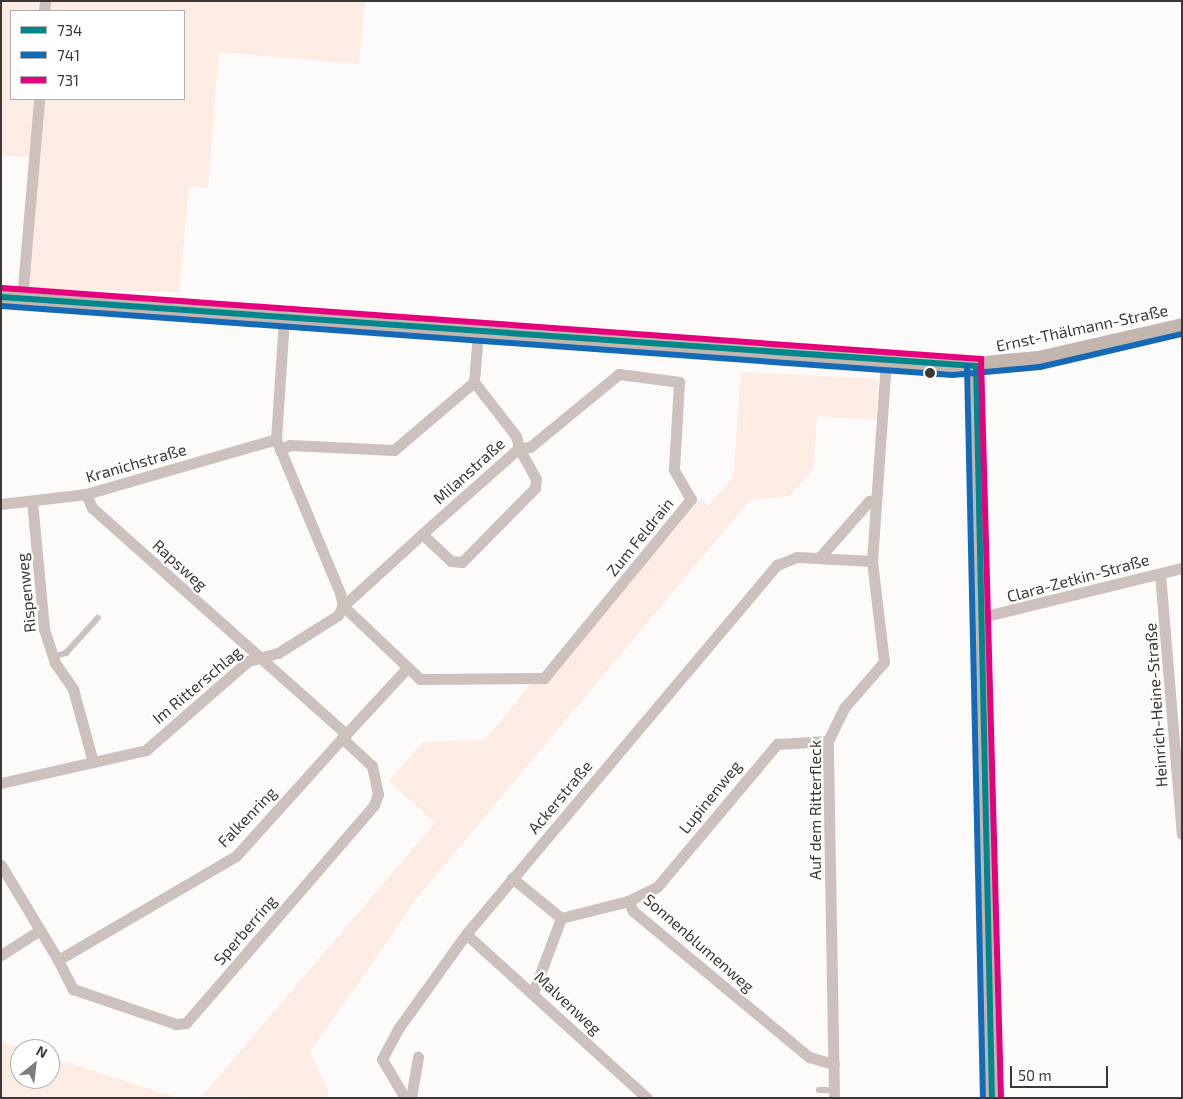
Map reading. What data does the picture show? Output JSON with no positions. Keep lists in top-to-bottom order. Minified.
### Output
{"streets":{"street":["Ernst-Thälmann-Straße","Kranichstraße","Milanstraße","Zum Feldrain","Rapsweg","Clara-Zetkin-Straße","Rispenweg","Im Ritterschlag","Heinrich-Heine-Straße","Ackerstraße","Lupinenweg","Auf dem Ritterfleck","Falkenring","Sperberring","Sonnenblumenweg","Malvenweg"]},"crossings":[["Ernst-Thälmann-Straße","Auf dem Ritterfleck"],["Kranichstraße","Milanstraße"],["Kranichstraße","Rapsweg"],["Kranichstraße","Rispenweg"],["Milanstraße","Zum Feldrain"],["Milanstraße","Im Ritterschlag"],["Zum Feldrain","Falkenring"],["Rapsweg","Im Ritterschlag"],["Clara-Zetkin-Straße","Heinrich-Heine-Straße"],["Rispenweg","Im Ritterschlag"],["Ackerstraße","Auf dem Ritterfleck"],["Ackerstraße","Malvenweg"],["Lupinenweg","Auf dem Ritterfleck"],["Lupinenweg","Sonnenblumenweg"],["Auf dem Ritterfleck","Sonnenblumenweg"],["Falkenring","Sperberring"]],"lines":["transit line 731","transit line 734","transit line 741"],"legend":["734","741","731"],"scale_bar":"50 m","north":"top right"}
